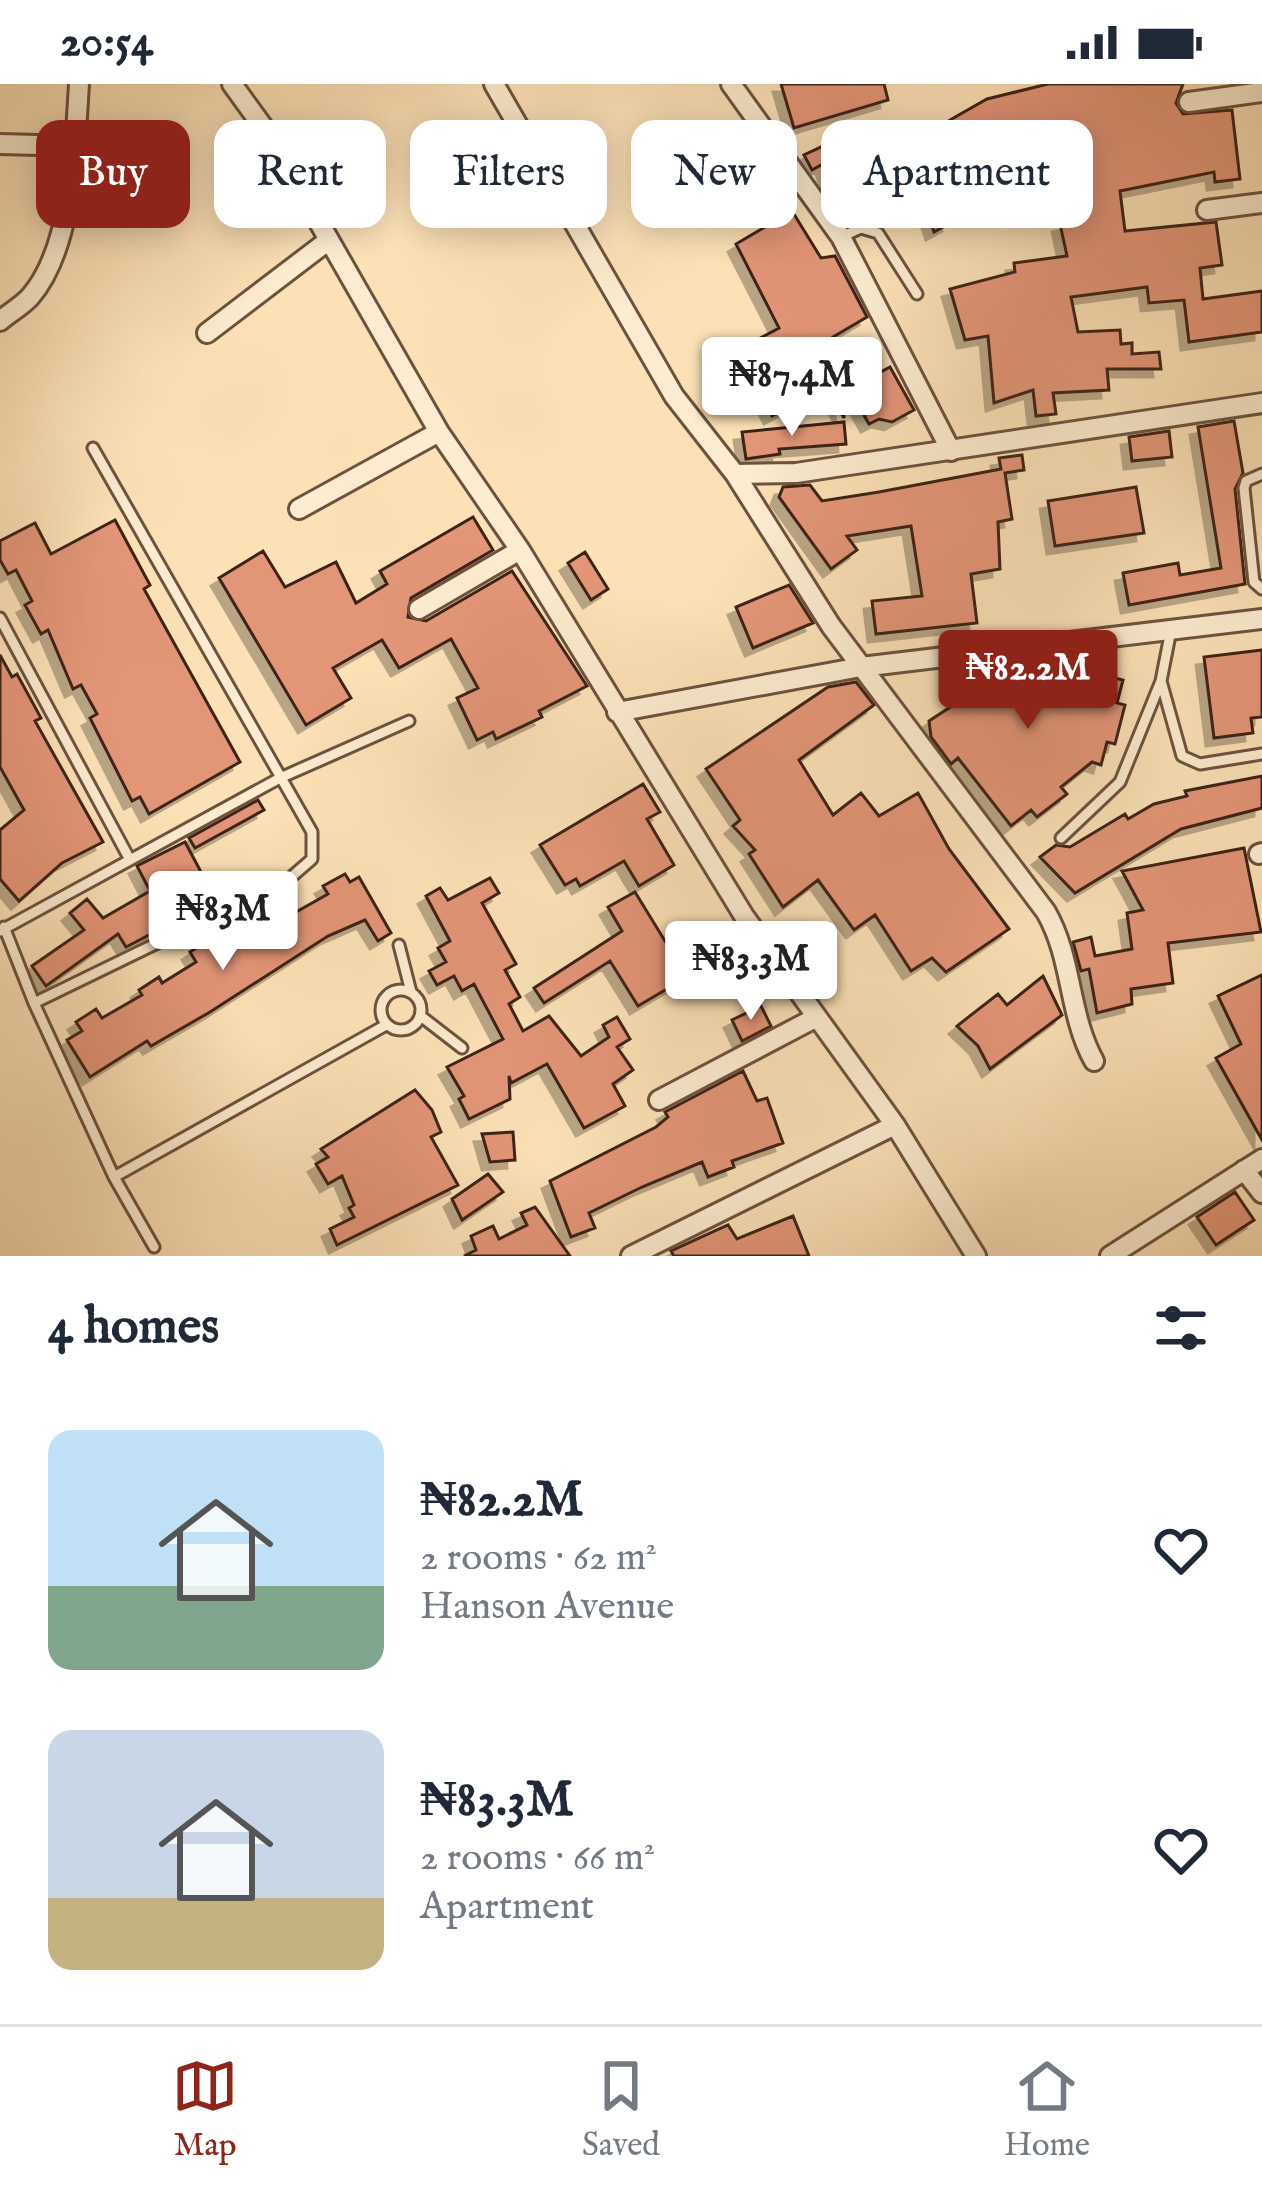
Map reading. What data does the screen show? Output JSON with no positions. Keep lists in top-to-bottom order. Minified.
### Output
{"page":{"status":"20:54","chip":["Buy","Rent","Filters","New","Apartment"],"price":["₦87.4M","₦82.2M","₦83M","₦83.3M"],"heading":"4 homes","list":[{"name":"₦82.2M","note":"2 rooms · 62 m² · Hanson Avenue"},{"name":"₦83.3M","note":"2 rooms · 66 m² · Apartment"}],"tabs":["Map","Saved","Home"]}}
